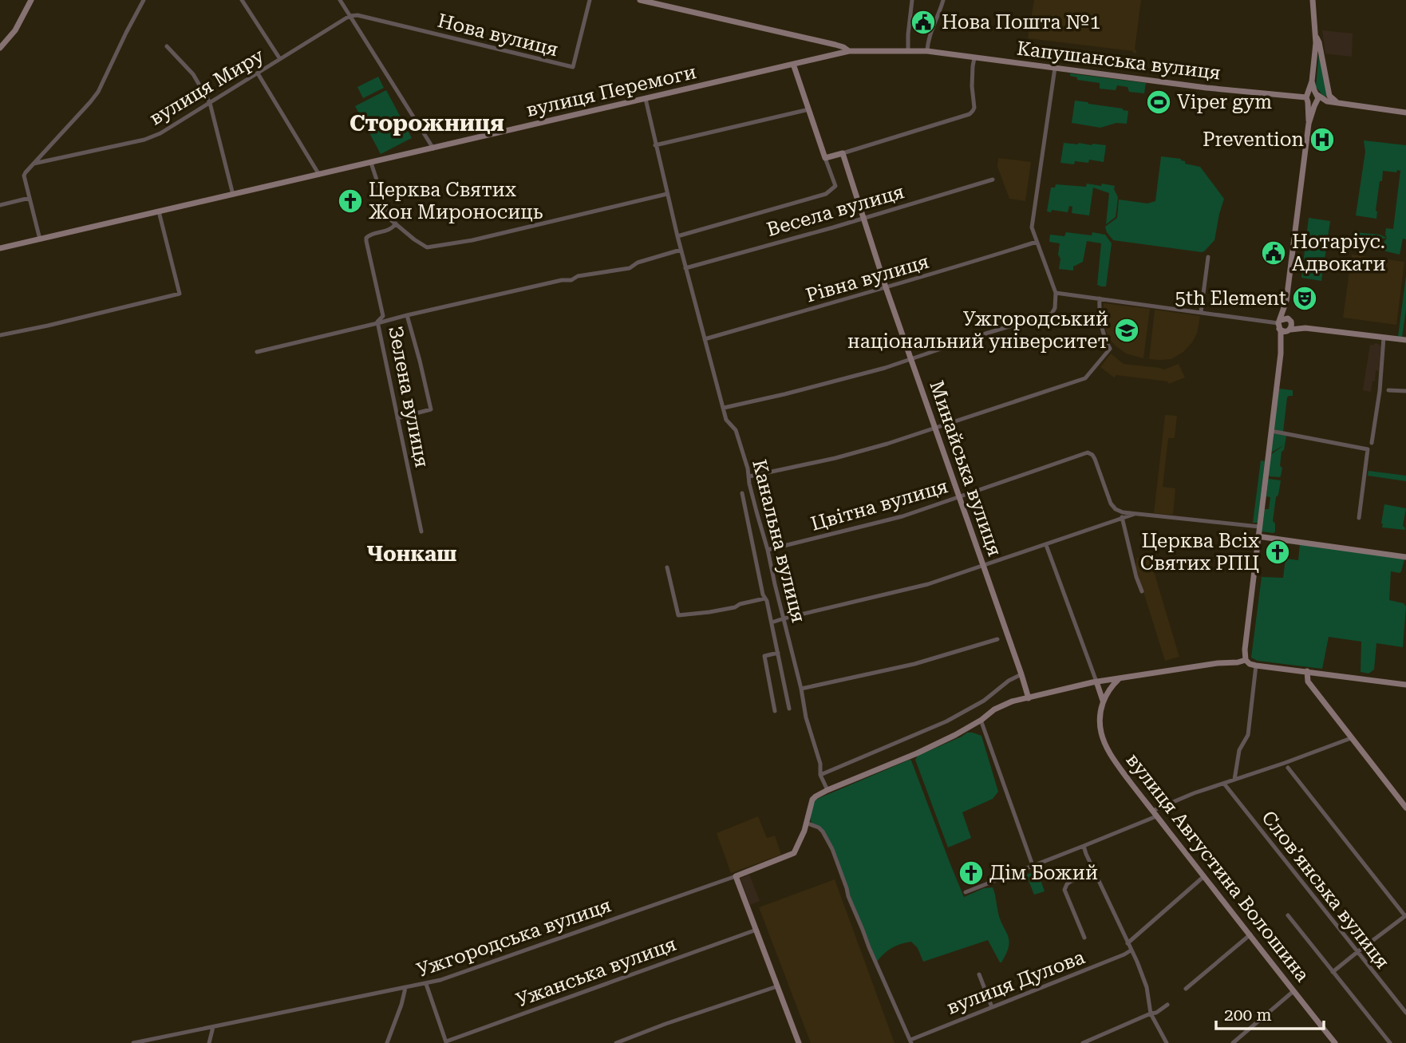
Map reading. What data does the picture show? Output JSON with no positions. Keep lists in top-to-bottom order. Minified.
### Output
{"streets":{"street":["Нова вулиця","Капушанська вулиця","вулиця Миру","вулиця Перемоги","Весела вулиця","Рівна вулиця","Зелена вулиця","Минайська вулиця","Цвітна вулиця","Канальна вулиця","вулиця Августина Волошина","Словʼянська вулиця","Ужгородська вулиця","Ужанська вулиця","вулиця Дулова"]},"crossings":[["Нова вулиця","вулиця Миру"],["Капушанська вулиця","вулиця Перемоги"],["вулиця Перемоги","Канальна вулиця"],["Весела вулиця","Минайська вулиця"],["Весела вулиця","Канальна вулиця"],["Рівна вулиця","Минайська вулиця"],["Рівна вулиця","Канальна вулиця"],["Минайська вулиця","Цвітна вулиця"],["Цвітна вулиця","Канальна вулиця"]],"districts":["Сторожниця","Чонкаш"],"places":{"public building":["Нова Пошта №1","Нотаріус. Адвокати"],"sports":["Viper gym"],"hospital":["Prevention"],"church":["Церква Святих Жон Мироносиць","Церква Всіх Святих РПЦ","Дім Божий"],"theatre":["5th Element"],"school or university":["Ужгородський національний університет"]},"scale_bar":"200 m"}
